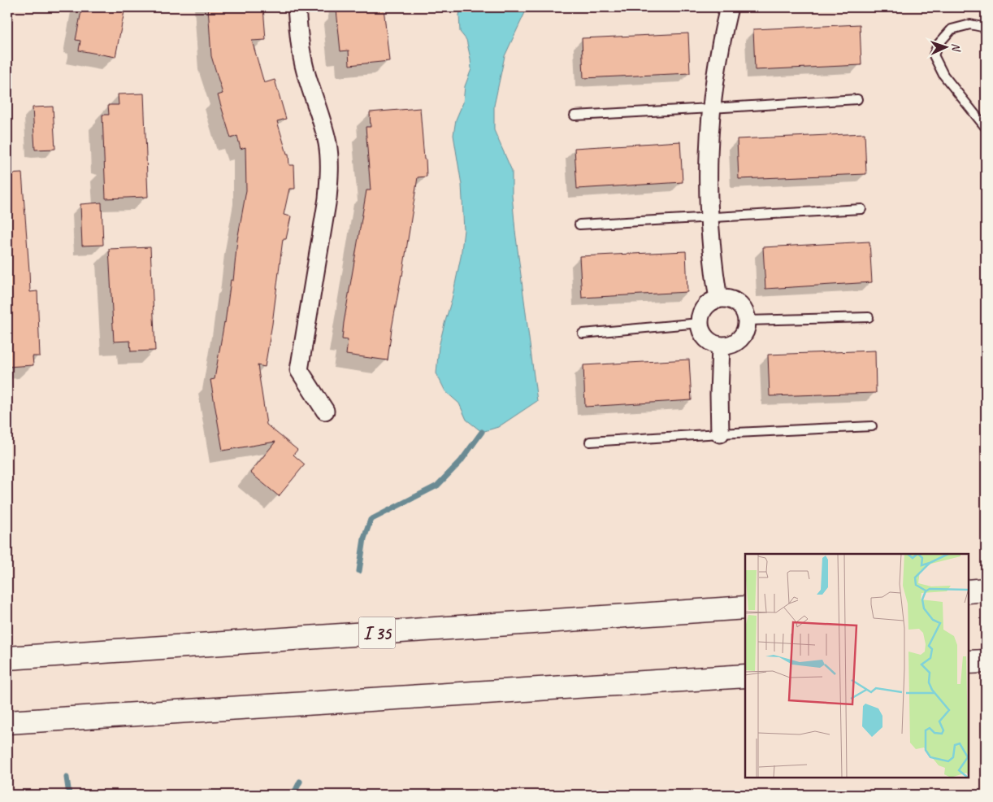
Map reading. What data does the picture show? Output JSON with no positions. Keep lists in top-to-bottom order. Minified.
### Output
{"streets":{"highway":["I 35"]},"north":"right"}
